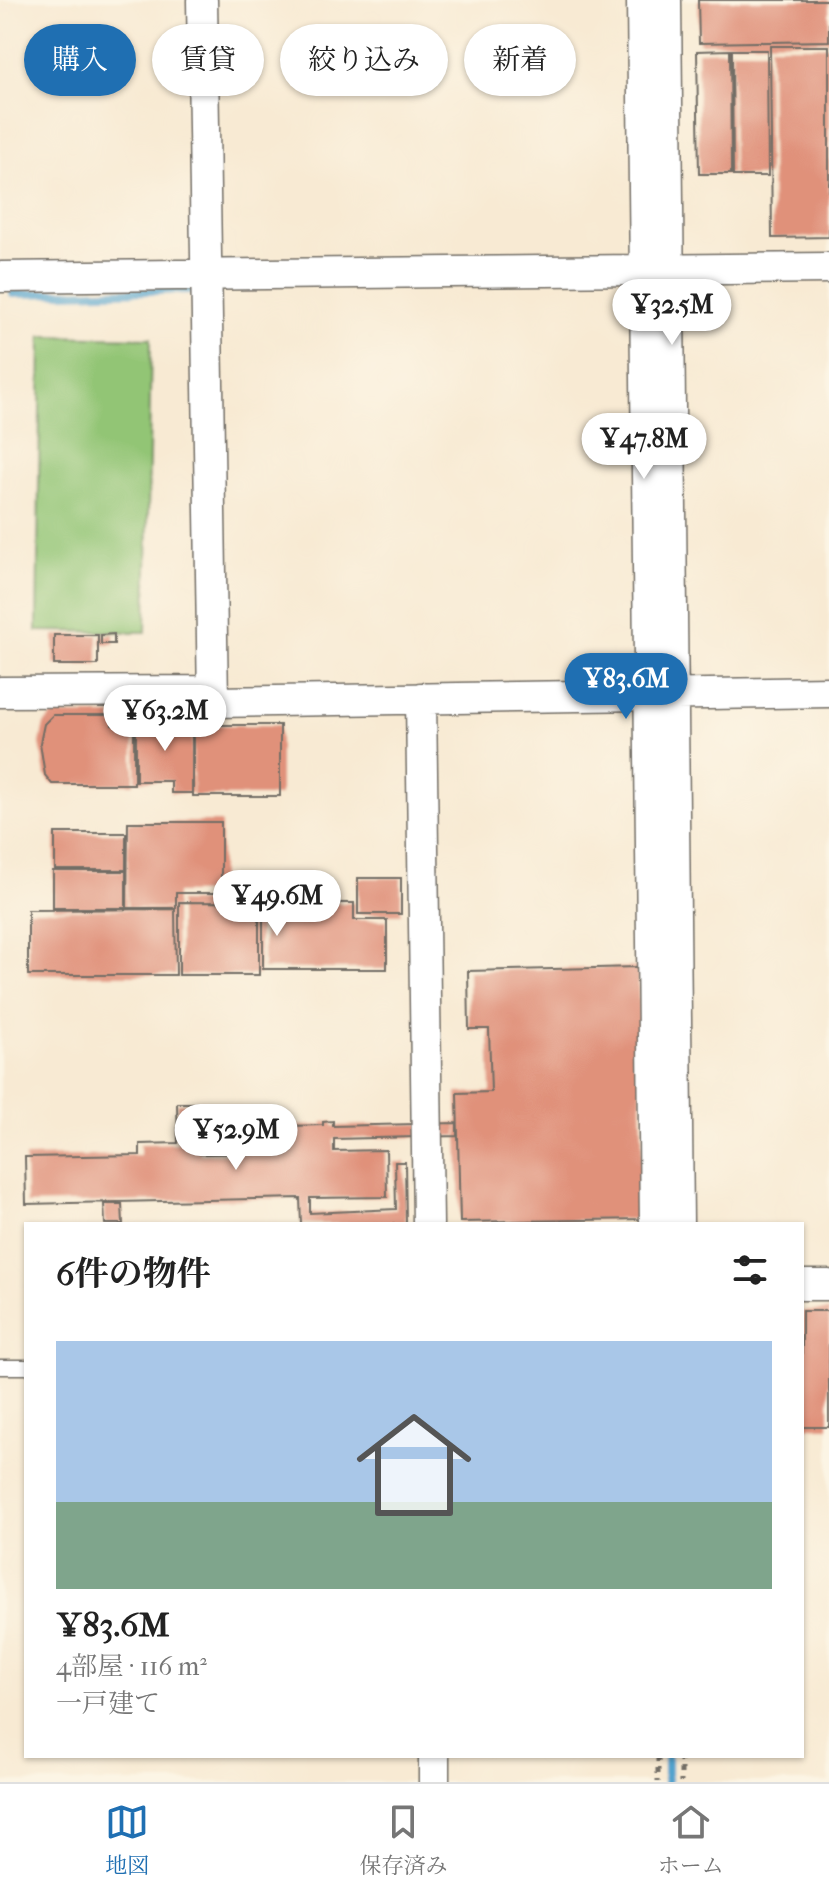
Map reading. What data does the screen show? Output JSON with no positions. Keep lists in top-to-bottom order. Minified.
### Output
{"page":{"chip":["購入","賃貸","絞り込み","新着"],"price":["¥32.5M","¥47.8M","¥83.6M","¥63.2M","¥49.6M","¥52.9M"],"heading":"6件の物件","list":[{"name":"¥83.6M","note":"4部屋 · 116 m² · 一戸建て"}],"tabs":["地図","保存済み","ホーム"]}}
